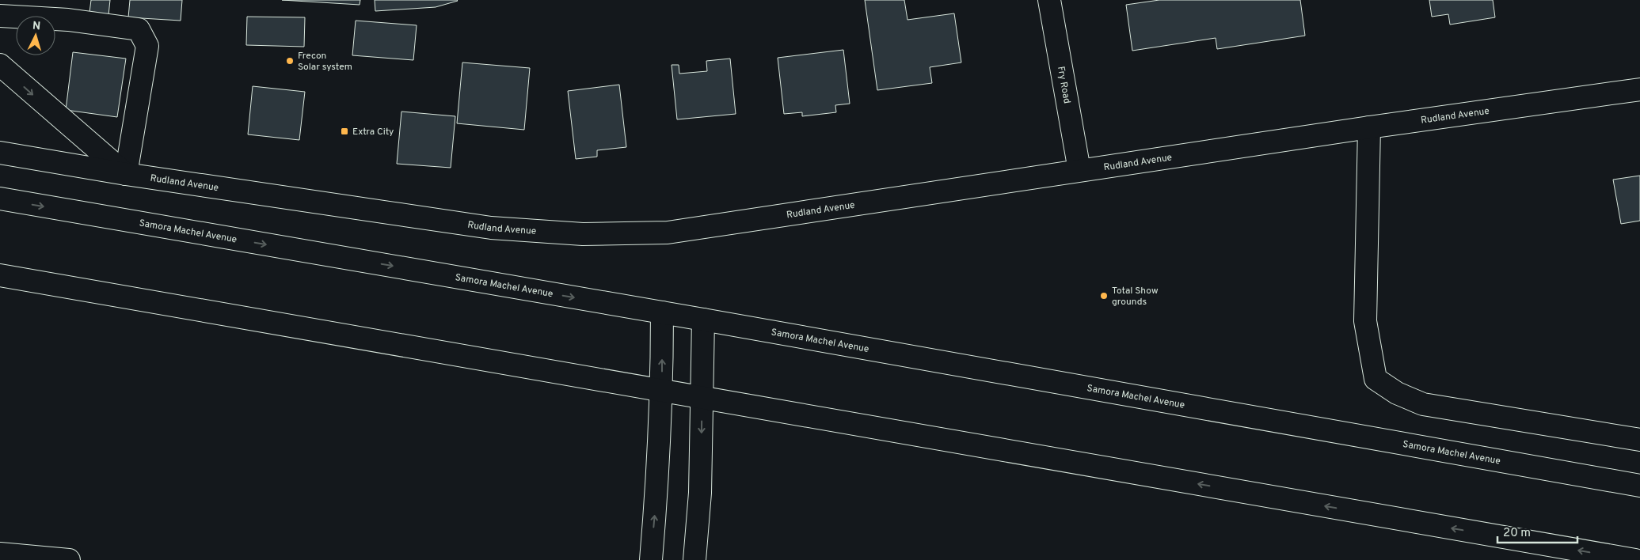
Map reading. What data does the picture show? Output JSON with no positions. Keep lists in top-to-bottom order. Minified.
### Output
{"streets":{"main road":["Fry Road","Rudland Avenue","Samora Machel Avenue"]},"crossings":[["Fry Road","Rudland Avenue"]],"places":{"other":["Frecon Solar system","Total Show grounds"],"transit":["Extra City"]},"scale_bar":"20 m","north":"top"}
